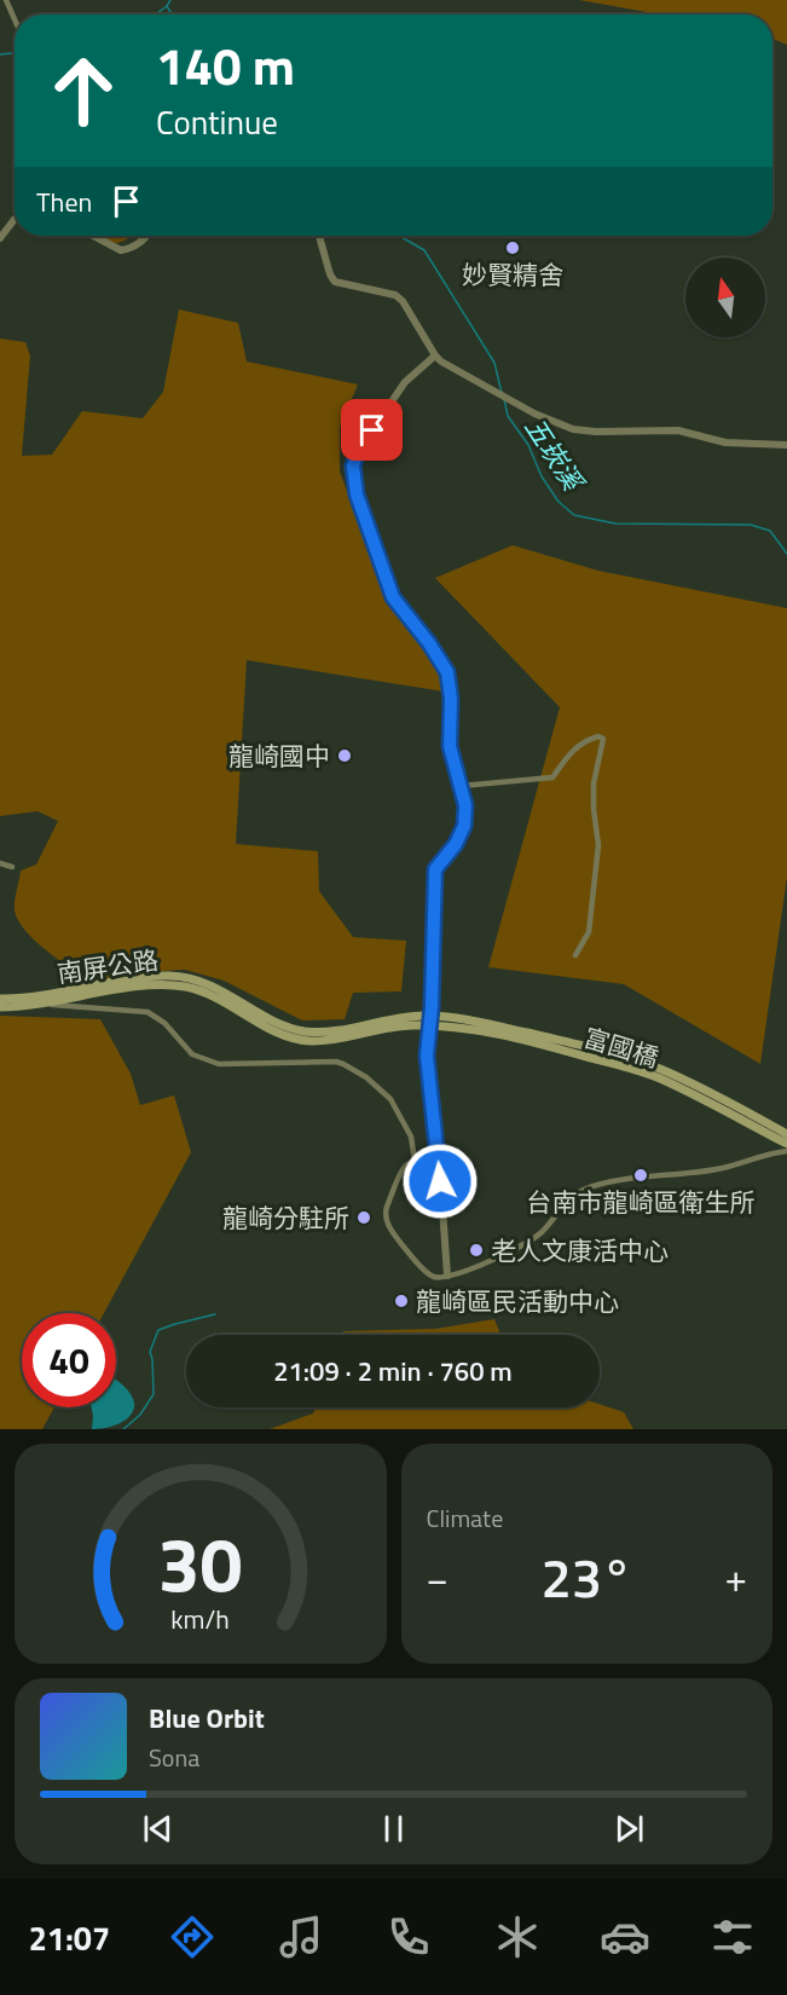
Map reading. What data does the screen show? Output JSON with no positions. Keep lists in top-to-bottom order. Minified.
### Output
{"streets":{"main road":["南屏公路","富國橋"]},"crossings":[["南屏公路","富國橋"]],"water":["五崁溪"],"places":["妙賢精舍","龍崎國中","台南市龍崎區衛生所","龍崎分駐所","老人文康活中心","龍崎區民活動中心"],"north":"top","page":{"turn":["140 m","Continue"],"then":"Then","limit":"40","trip":"21:09 · 2 min · 760 m","tile":"Climate","heat":["−","23°","+"],"song":["Blue Orbit","Sona"],"tabs":"21:07","gauge":["30","km/h"]}}
